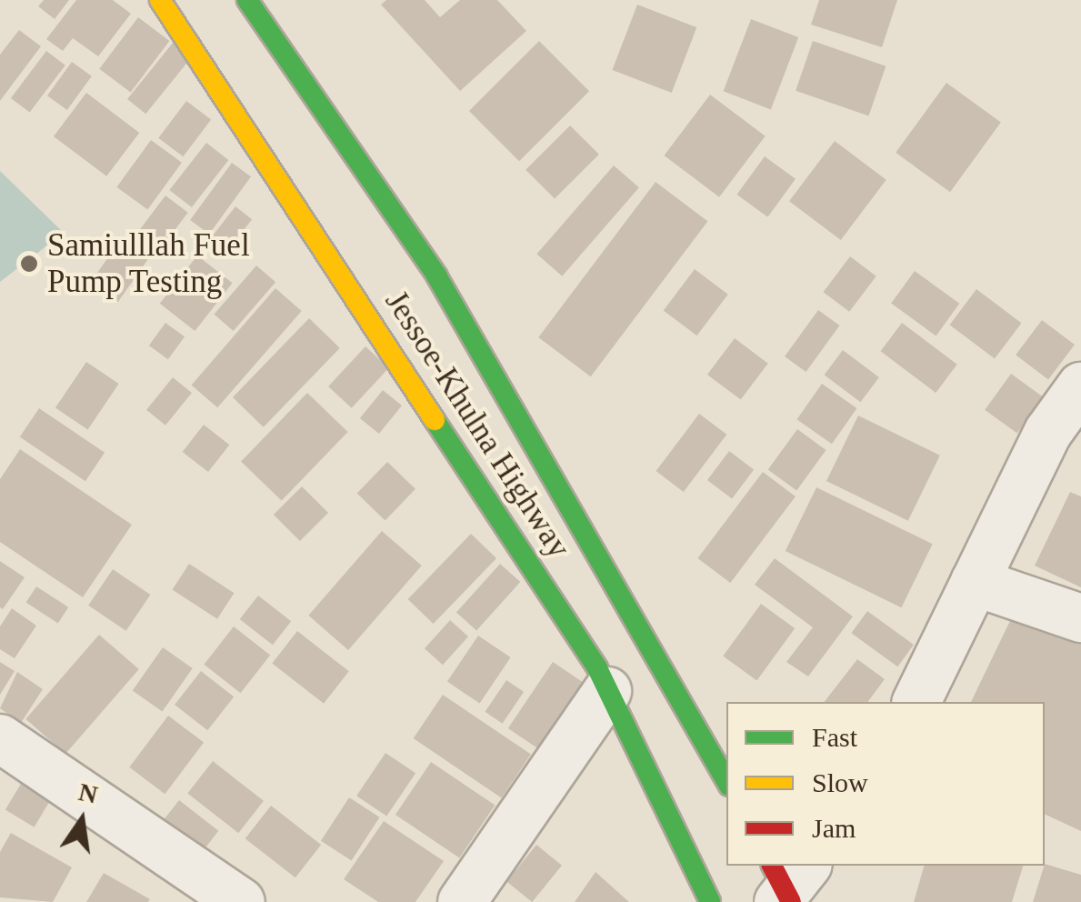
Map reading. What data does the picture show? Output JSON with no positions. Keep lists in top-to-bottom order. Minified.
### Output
{"streets":{"highway":["Jessoe-Khulna Highway"]},"places":["Samiulllah Fuel Pump Testing"],"legend":["Fast","Slow","Jam"],"north":"top"}
